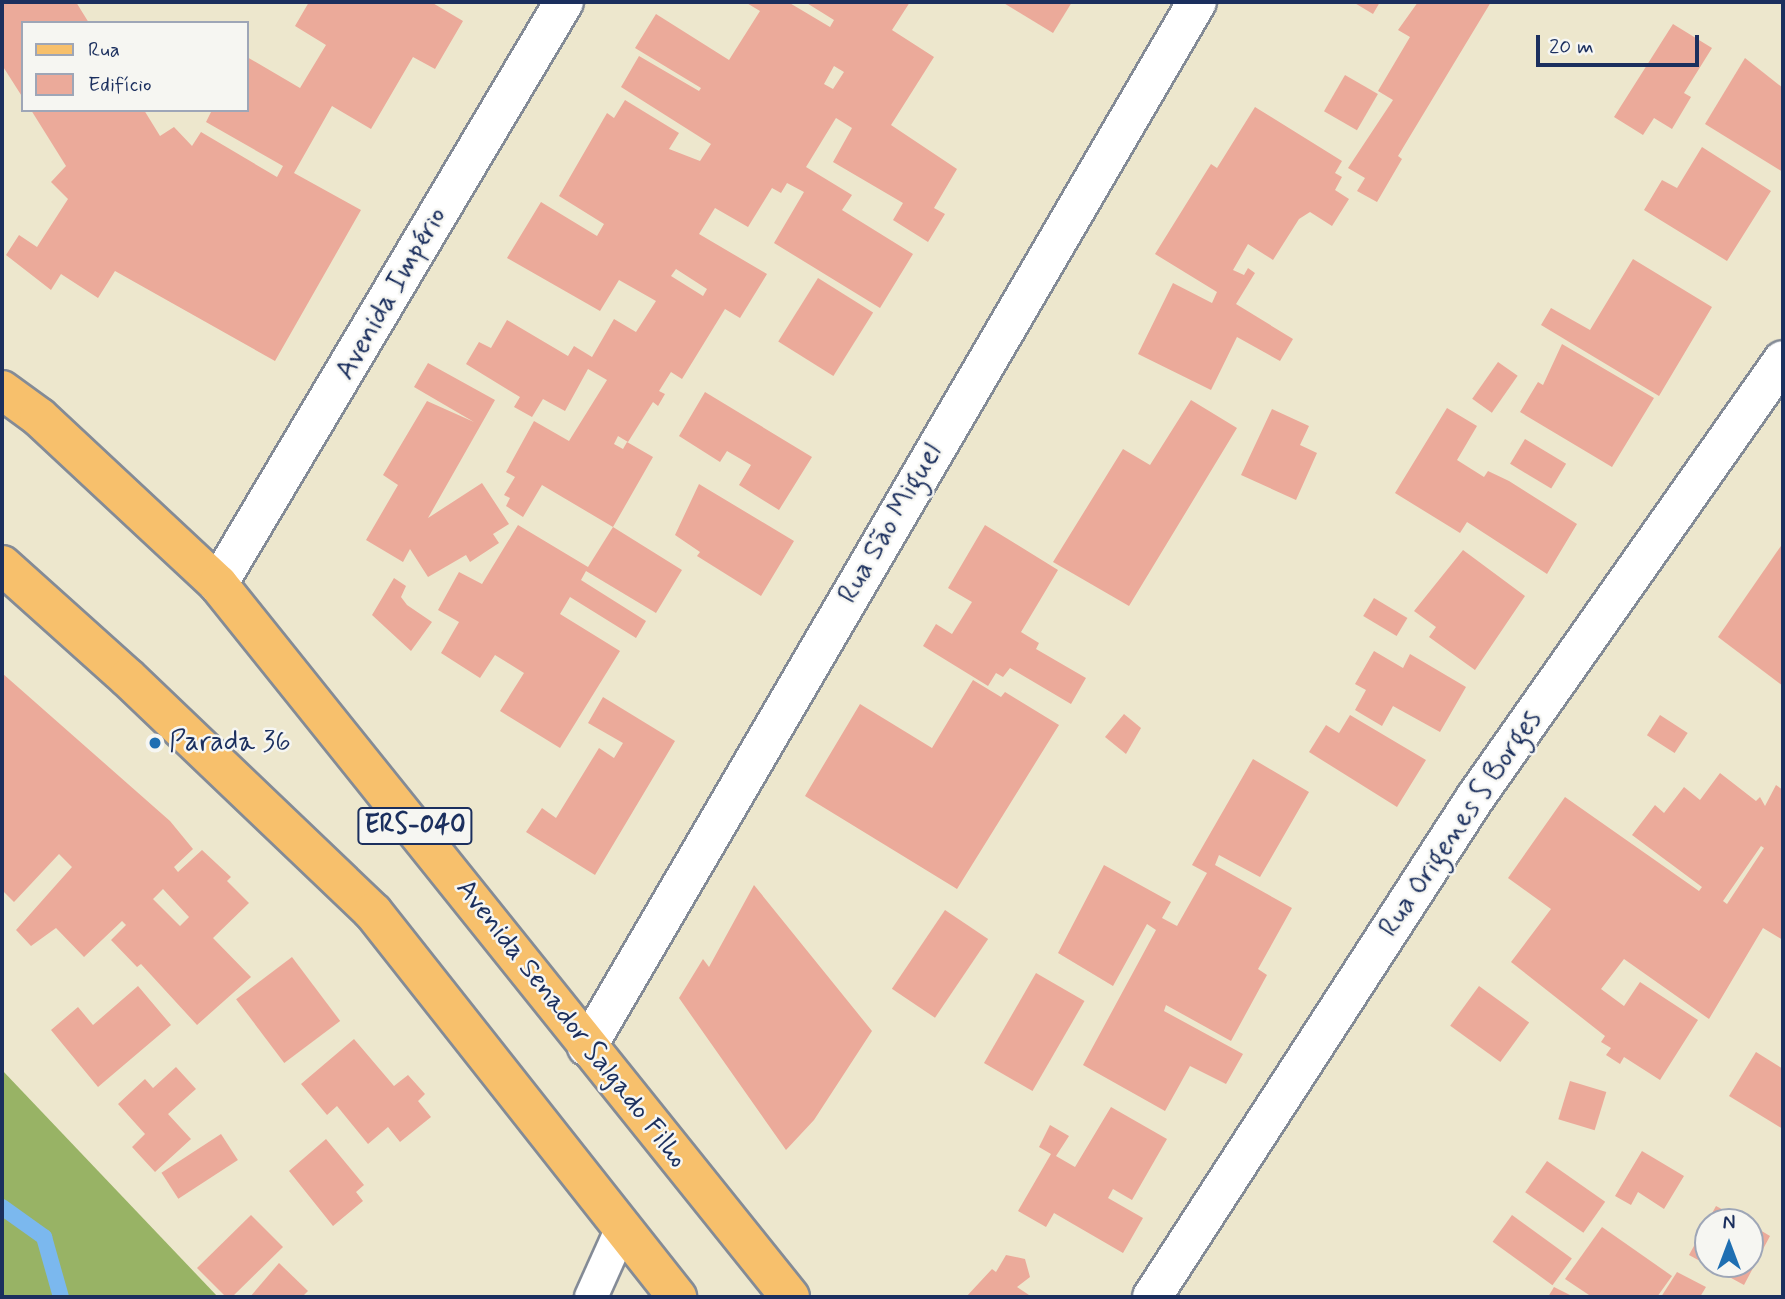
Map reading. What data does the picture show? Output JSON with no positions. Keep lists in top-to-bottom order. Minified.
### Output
{"streets":{"main road":["ERS-040","Avenida Senador Salgado Filho"],"street":["Avenida Império","Rua São Miguel","Rua Origenes S Borges"]},"crossings":[["Avenida Império","Avenida Senador Salgado Filho"],["Rua São Miguel","Avenida Senador Salgado Filho"]],"places":["Parada 36"],"legend":["Rua","Edifício"],"scale_bar":"20 m","north":"top"}
